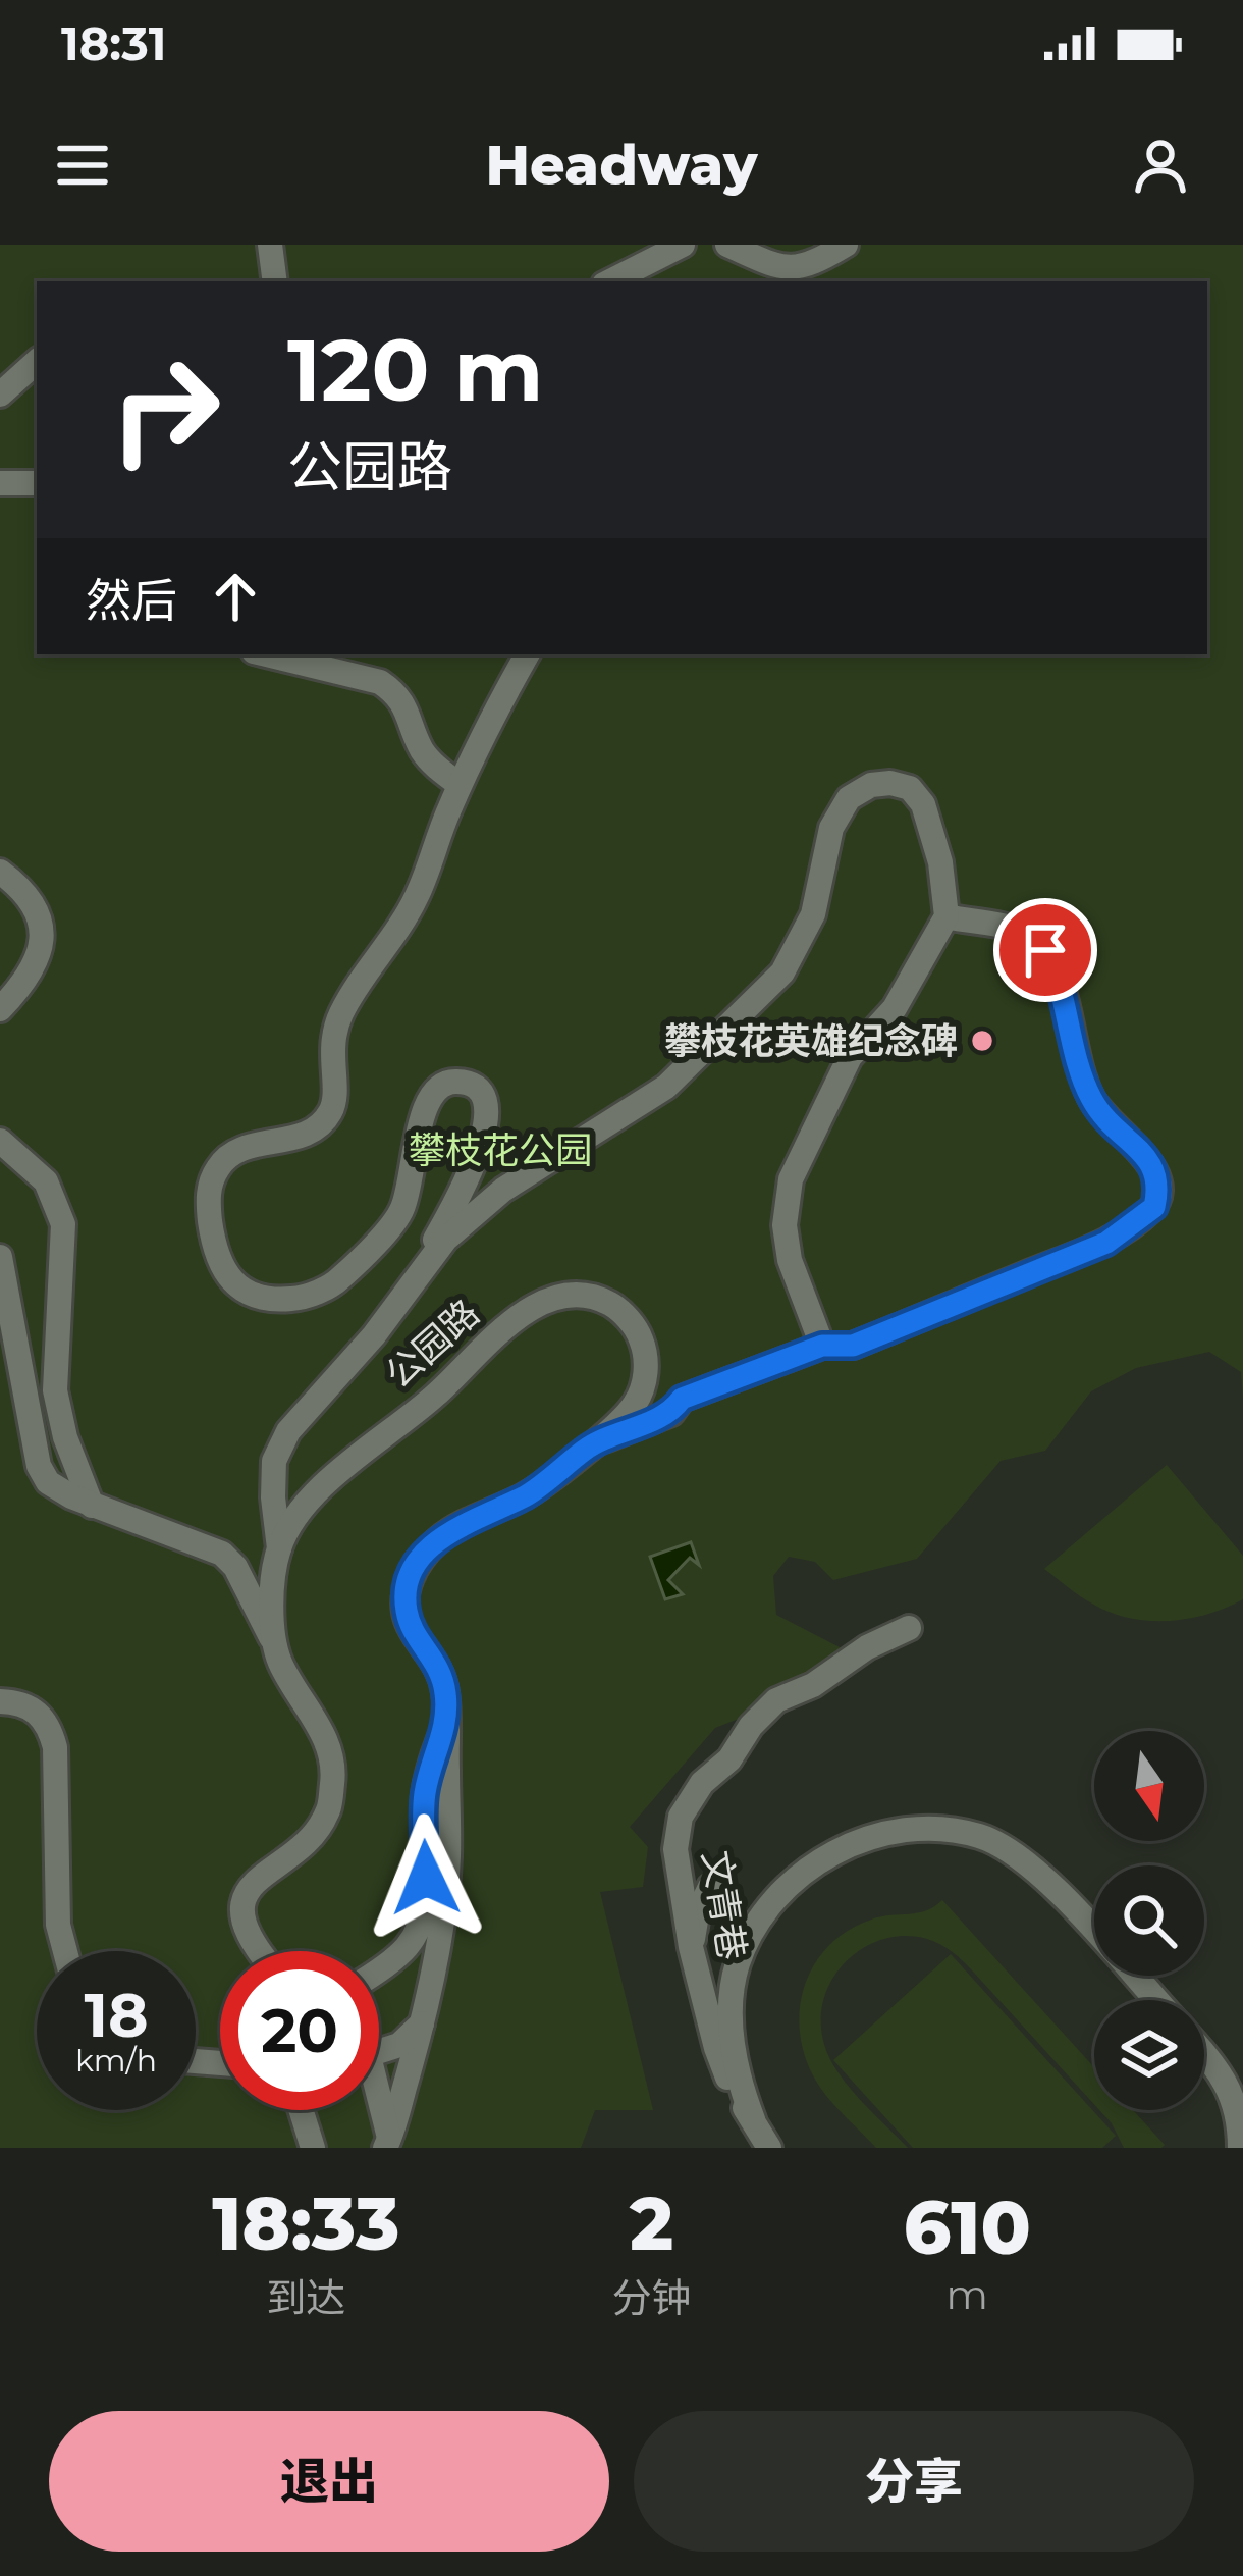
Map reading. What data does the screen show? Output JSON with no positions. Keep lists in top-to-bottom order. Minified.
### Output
{"streets":{"street":["公园路","文青巷"]},"parks":["攀枝花公园"],"places":["攀枝花英雄纪念碑"],"north":"bottom","page":{"status":"18:31","header":"Headway","turn":["120 m","公园路"],"then":"然后","speed":"18 km/h","limit":"20","eta":["18:33","到达","2","分钟","610","m"],"buttons":["退出","分享"]}}
